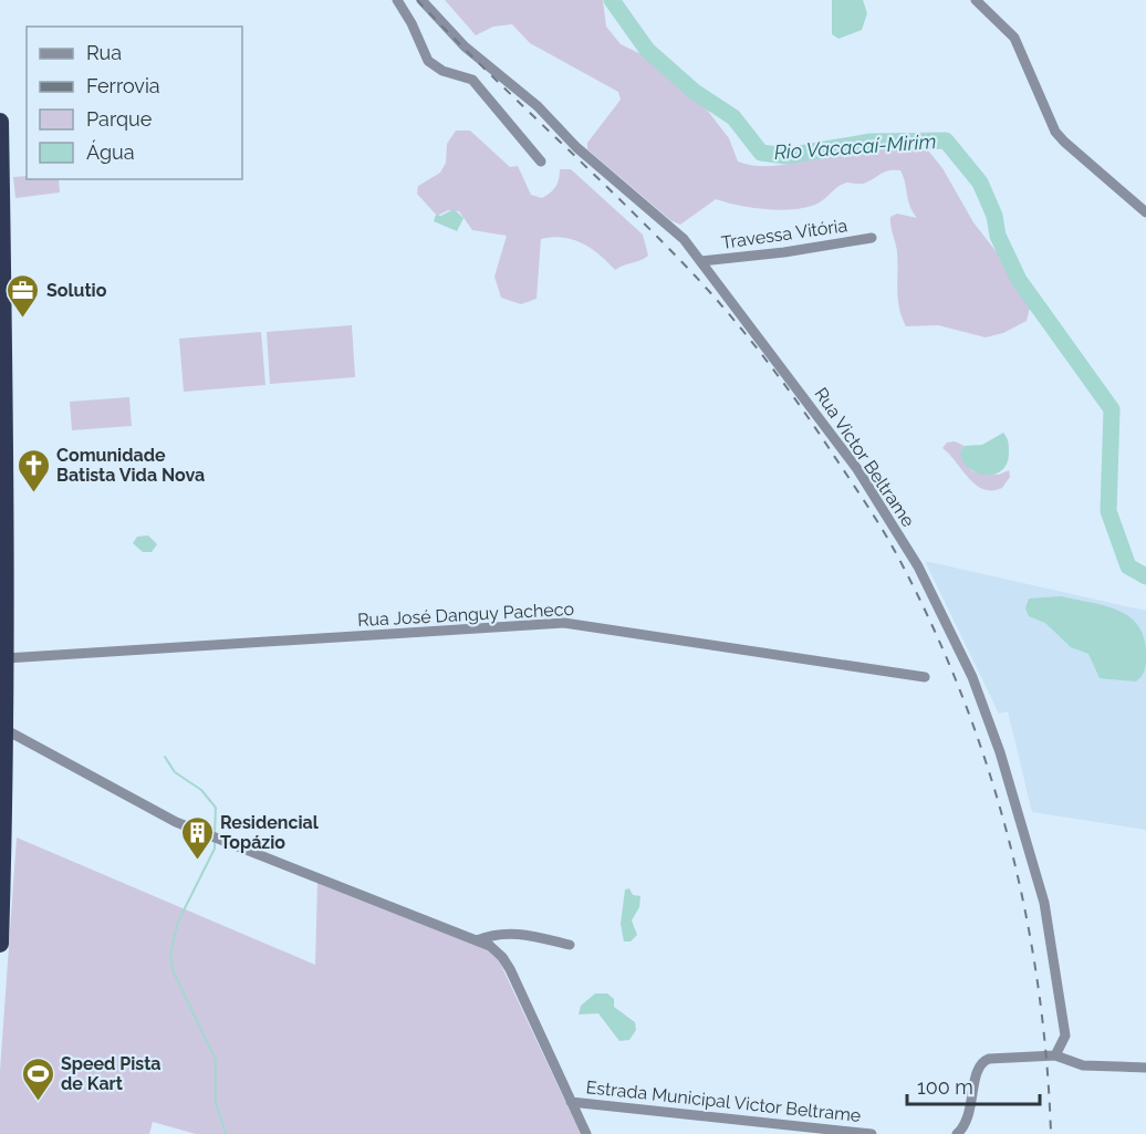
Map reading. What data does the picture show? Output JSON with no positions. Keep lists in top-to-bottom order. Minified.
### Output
{"streets":{"street":["Travessa Vitória","Rua Victor Beltrame","Rua José Danguy Pacheco","Estrada Municipal Victor Beltrame"]},"crossings":[["Travessa Vitória","Rua Victor Beltrame"]],"water":["Rio Vacacaí-Mirim"],"places":{"office":["Solutio"],"church":["Comunidade Batista Vida Nova"],"building":["Residencial Topázio"],"sports":["Speed Pista de Kart"]},"legend":["Rua","Ferrovia","Parque","Água"],"scale_bar":"100 m"}
